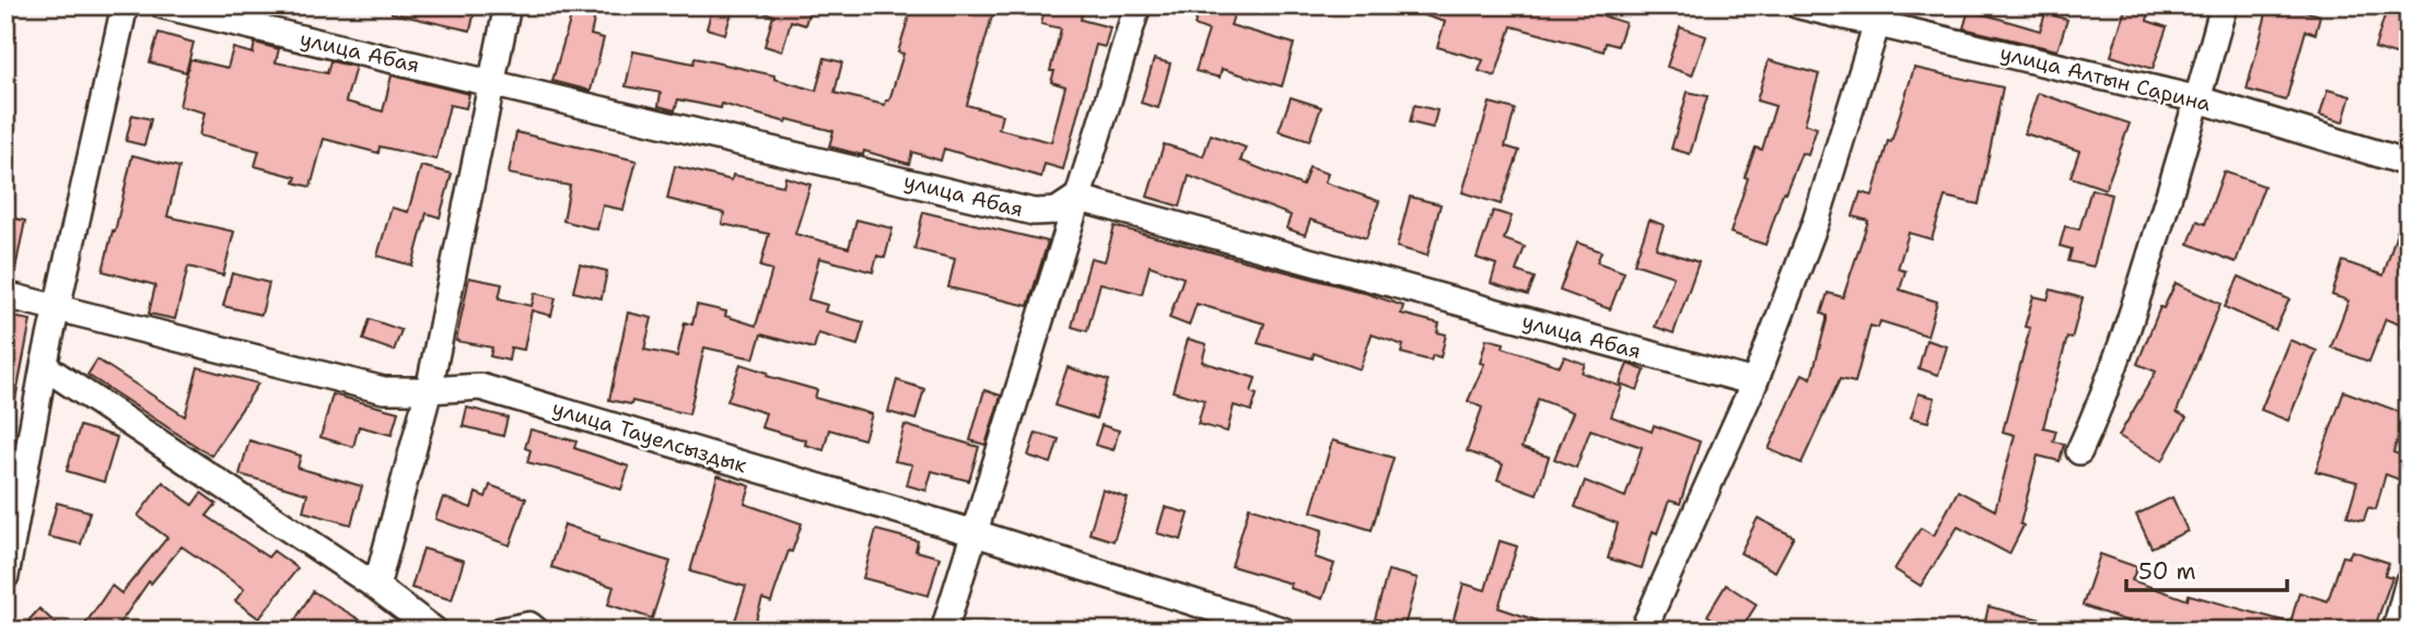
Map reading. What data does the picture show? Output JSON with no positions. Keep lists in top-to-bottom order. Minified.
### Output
{"streets":{"street":["улица Абая","улица Алтын Сарина","улица Тауелсыздык"]},"scale_bar":"50 m"}
